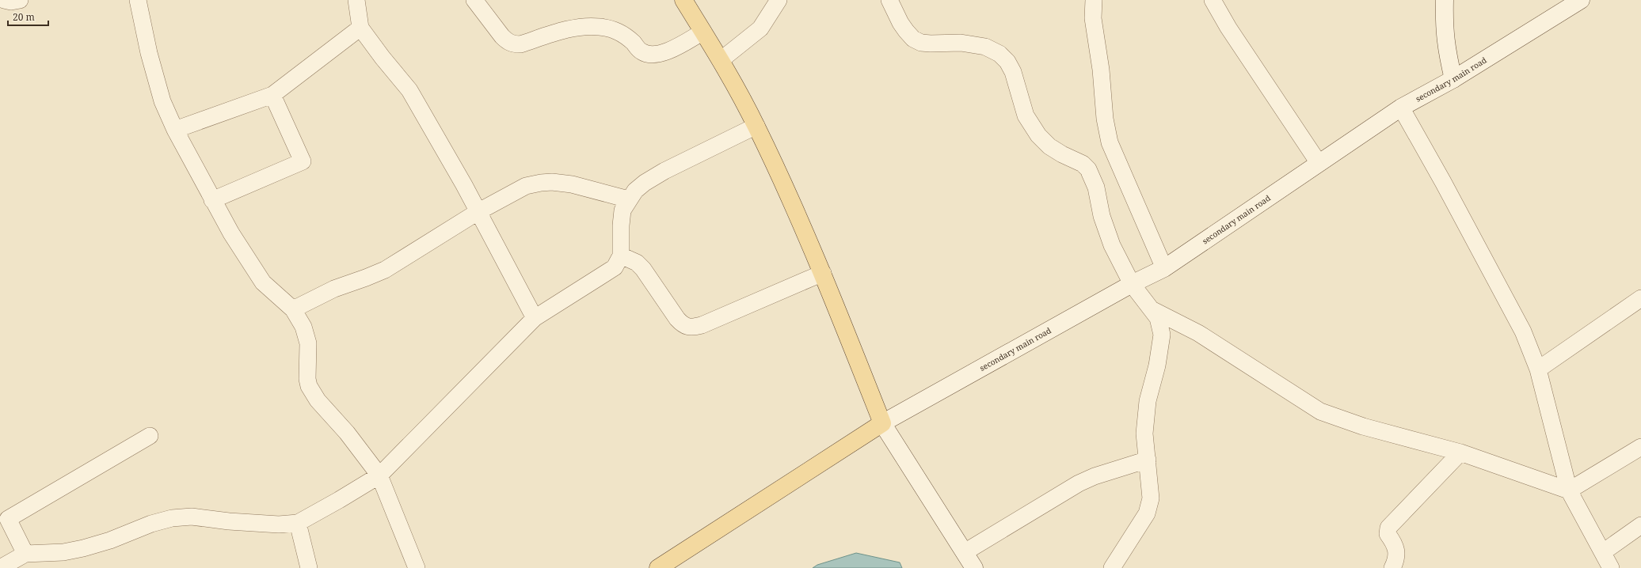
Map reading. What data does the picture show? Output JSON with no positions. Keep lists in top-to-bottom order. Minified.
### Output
{"streets":{"main road":["secondary main road"]},"scale_bar":"20 m"}
